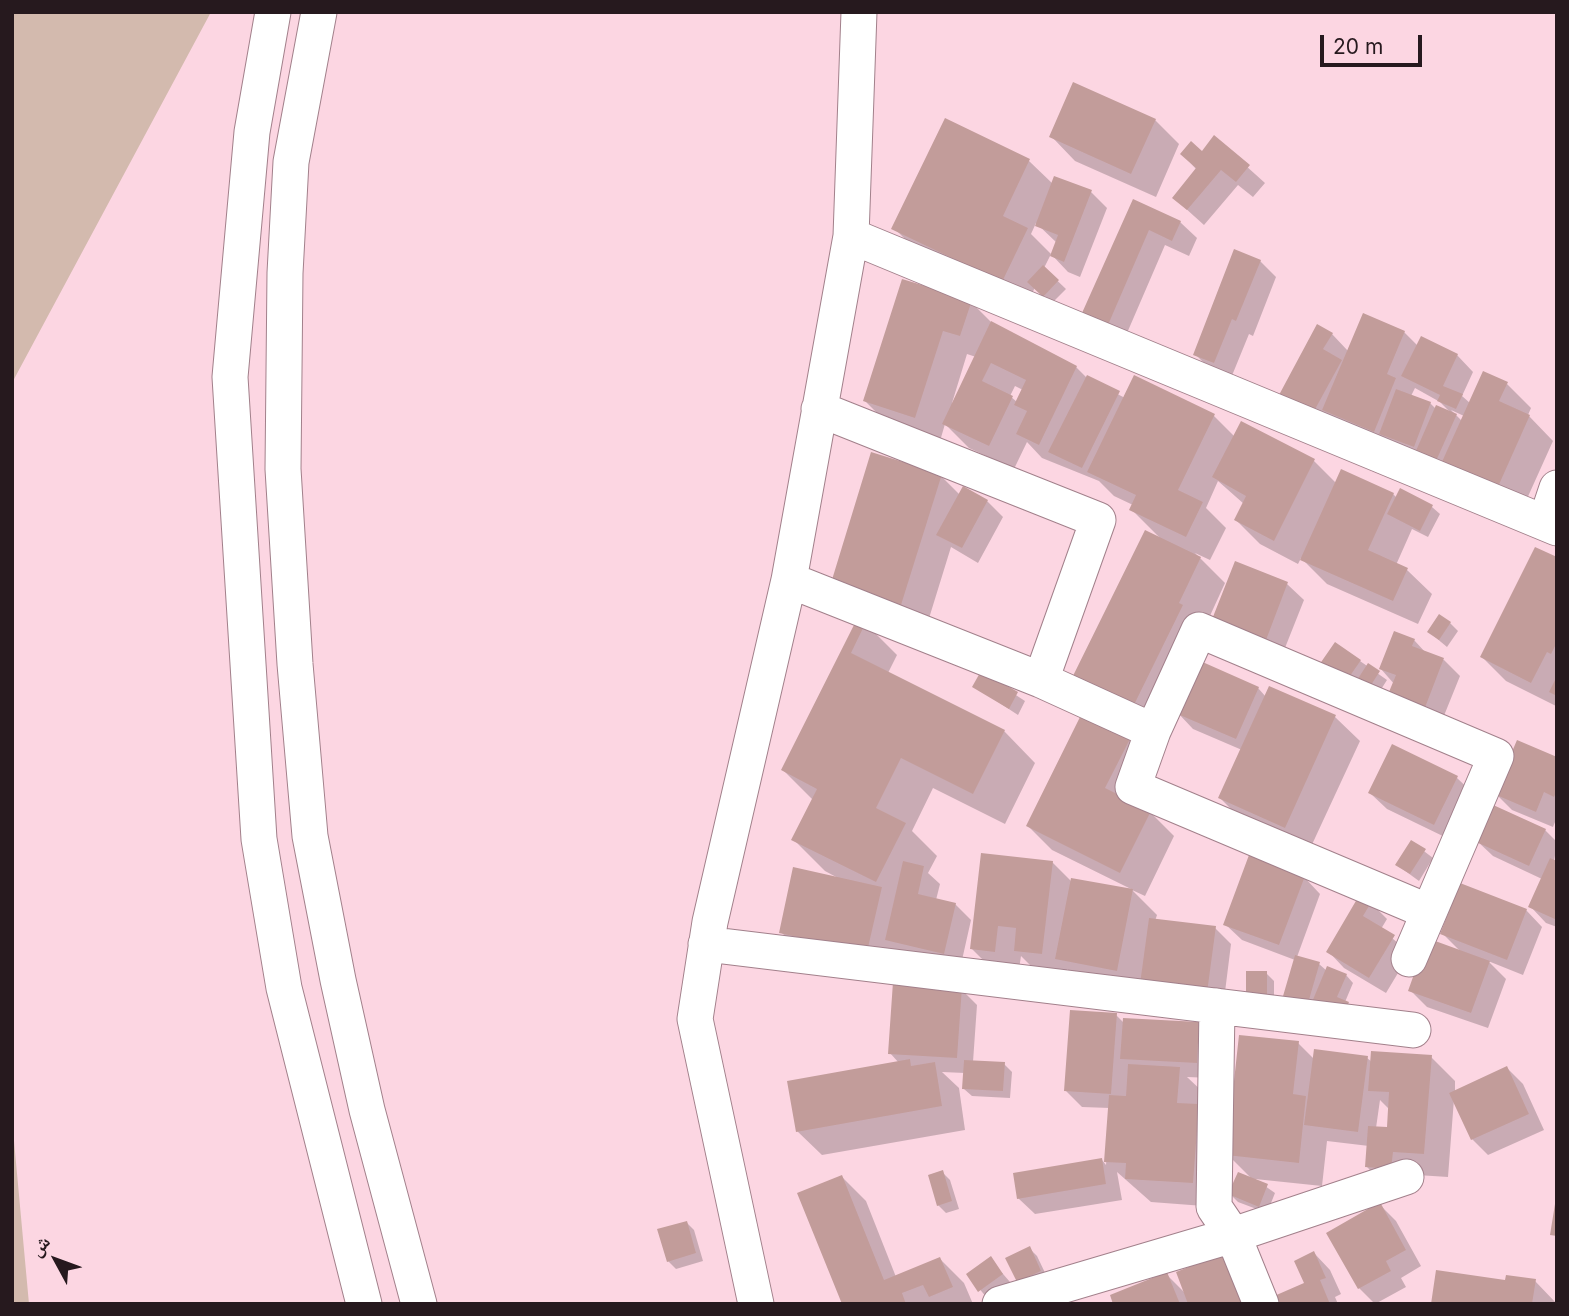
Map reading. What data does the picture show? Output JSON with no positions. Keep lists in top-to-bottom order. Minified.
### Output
{"scale_bar":"20 m","north":"top left"}
